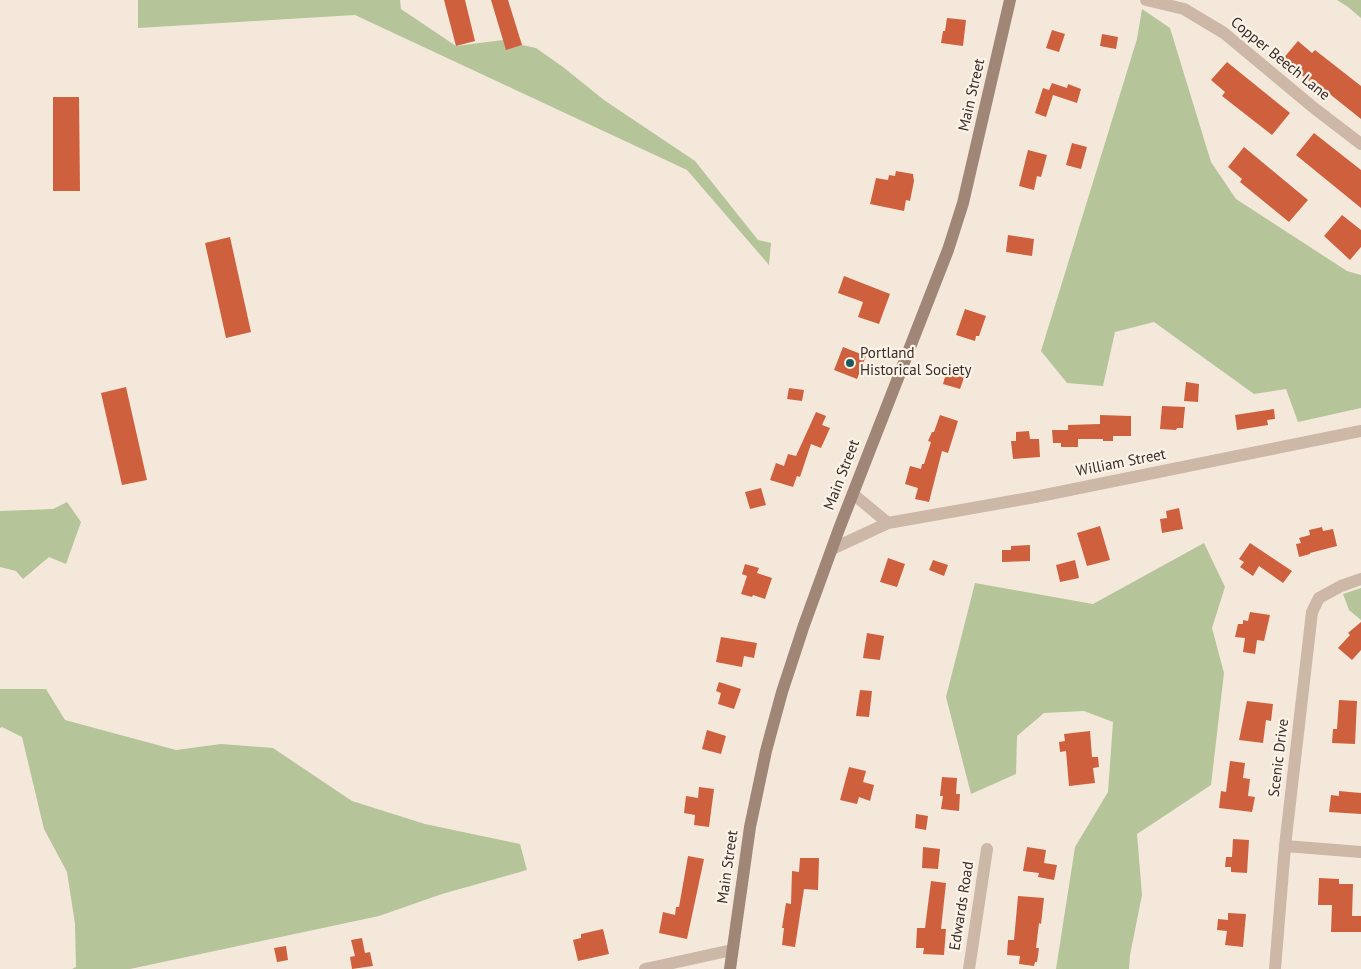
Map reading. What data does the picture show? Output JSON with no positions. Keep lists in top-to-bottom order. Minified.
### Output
{"streets":{"main road":["Main Street"],"street":["Copper Beech Lane","William Street","Scenic Drive","Edwards Road"]},"crossings":[["Main Street","William Street"]],"places":["Portland Historical Society"]}
